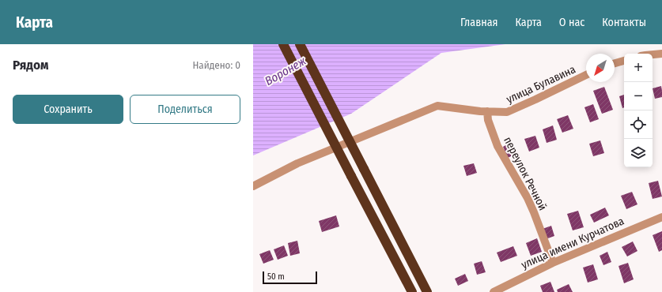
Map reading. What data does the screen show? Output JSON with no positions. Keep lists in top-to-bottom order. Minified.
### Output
{"streets":{"street":["улица Булавина","переулок Речной","улица имени Курчатова"]},"crossings":[["улица Булавина","переулок Речной"],["переулок Речной","улица имени Курчатова"]],"water":["Воронеж"],"scale_bar":"50 m","north":"bottom left","page":{"header":"Карта","nav":["Главная","Карта","О нас","Контакты"],"heading":["Рядом","Найдено: 0"],"map_buttons":["+","−"],"buttons":["Сохранить","Поделиться"],"scale":"50 m"}}
